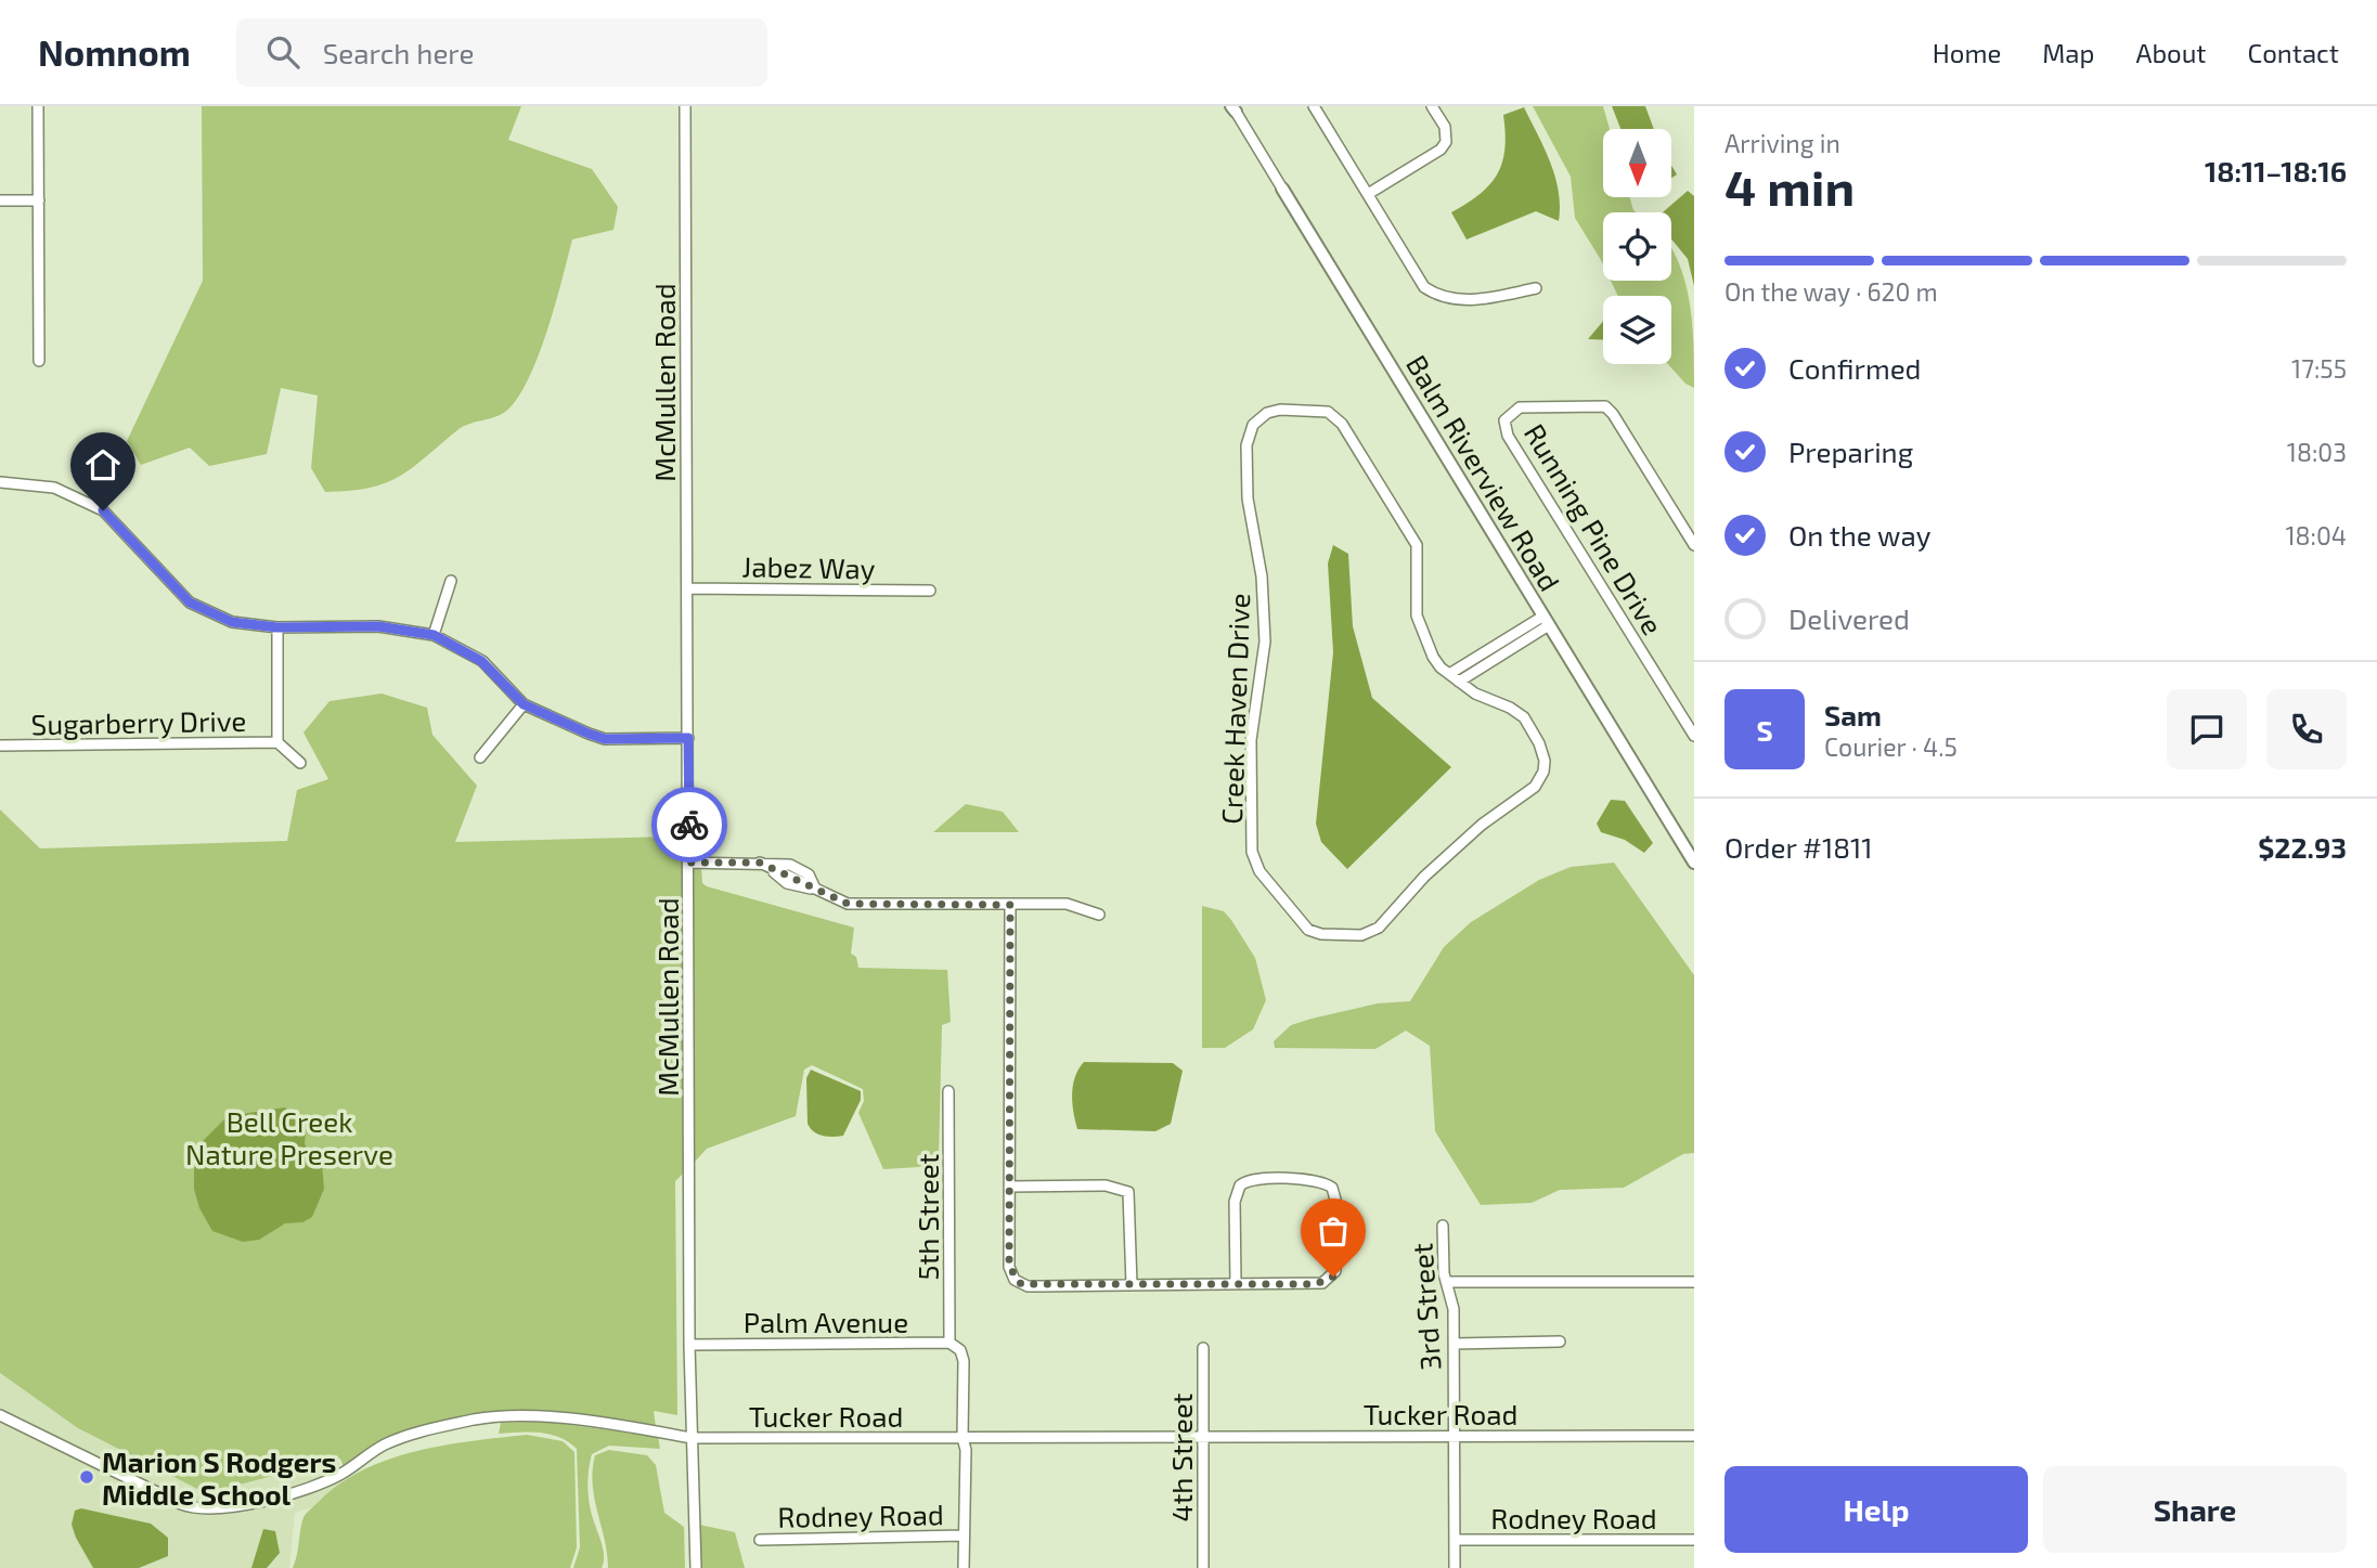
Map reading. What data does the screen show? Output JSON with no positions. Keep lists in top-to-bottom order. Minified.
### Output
{"streets":{"main road":["Balm Riverview Road"],"street":["McMullen Road","Running Pine Drive","Jabez Way","Creek Haven Drive","Sugarberry Drive","5th Street","3rd Street","Palm Avenue","Tucker Road","4th Street","Rodney Road"]},"crossings":[["McMullen Road","Jabez Way"],["McMullen Road","Palm Avenue"],["McMullen Road","Tucker Road"],["5th Street","Palm Avenue"],["3rd Street","Tucker Road"],["3rd Street","Rodney Road"],["Palm Avenue","Tucker Road"],["Tucker Road","4th Street"]],"parks":["Bell Creek Nature Preserve"],"places":["Marion S Rodgers Middle School"],"north":"bottom","page":{"header":"Nomnom","search":"Search here","nav":["Home","Map","About","Contact"],"heading":["4 min","Arriving in","18:11–18:16"],"panel":["Sam","Courier · 4.5","Order #1811","$22.93"],"bar":"On the way · 620 m","list":[["Confirmed","17:55"],["Preparing","18:03"],["On the way","18:04"],"Delivered"],"round":"S","buttons":["Help","Share"]}}
